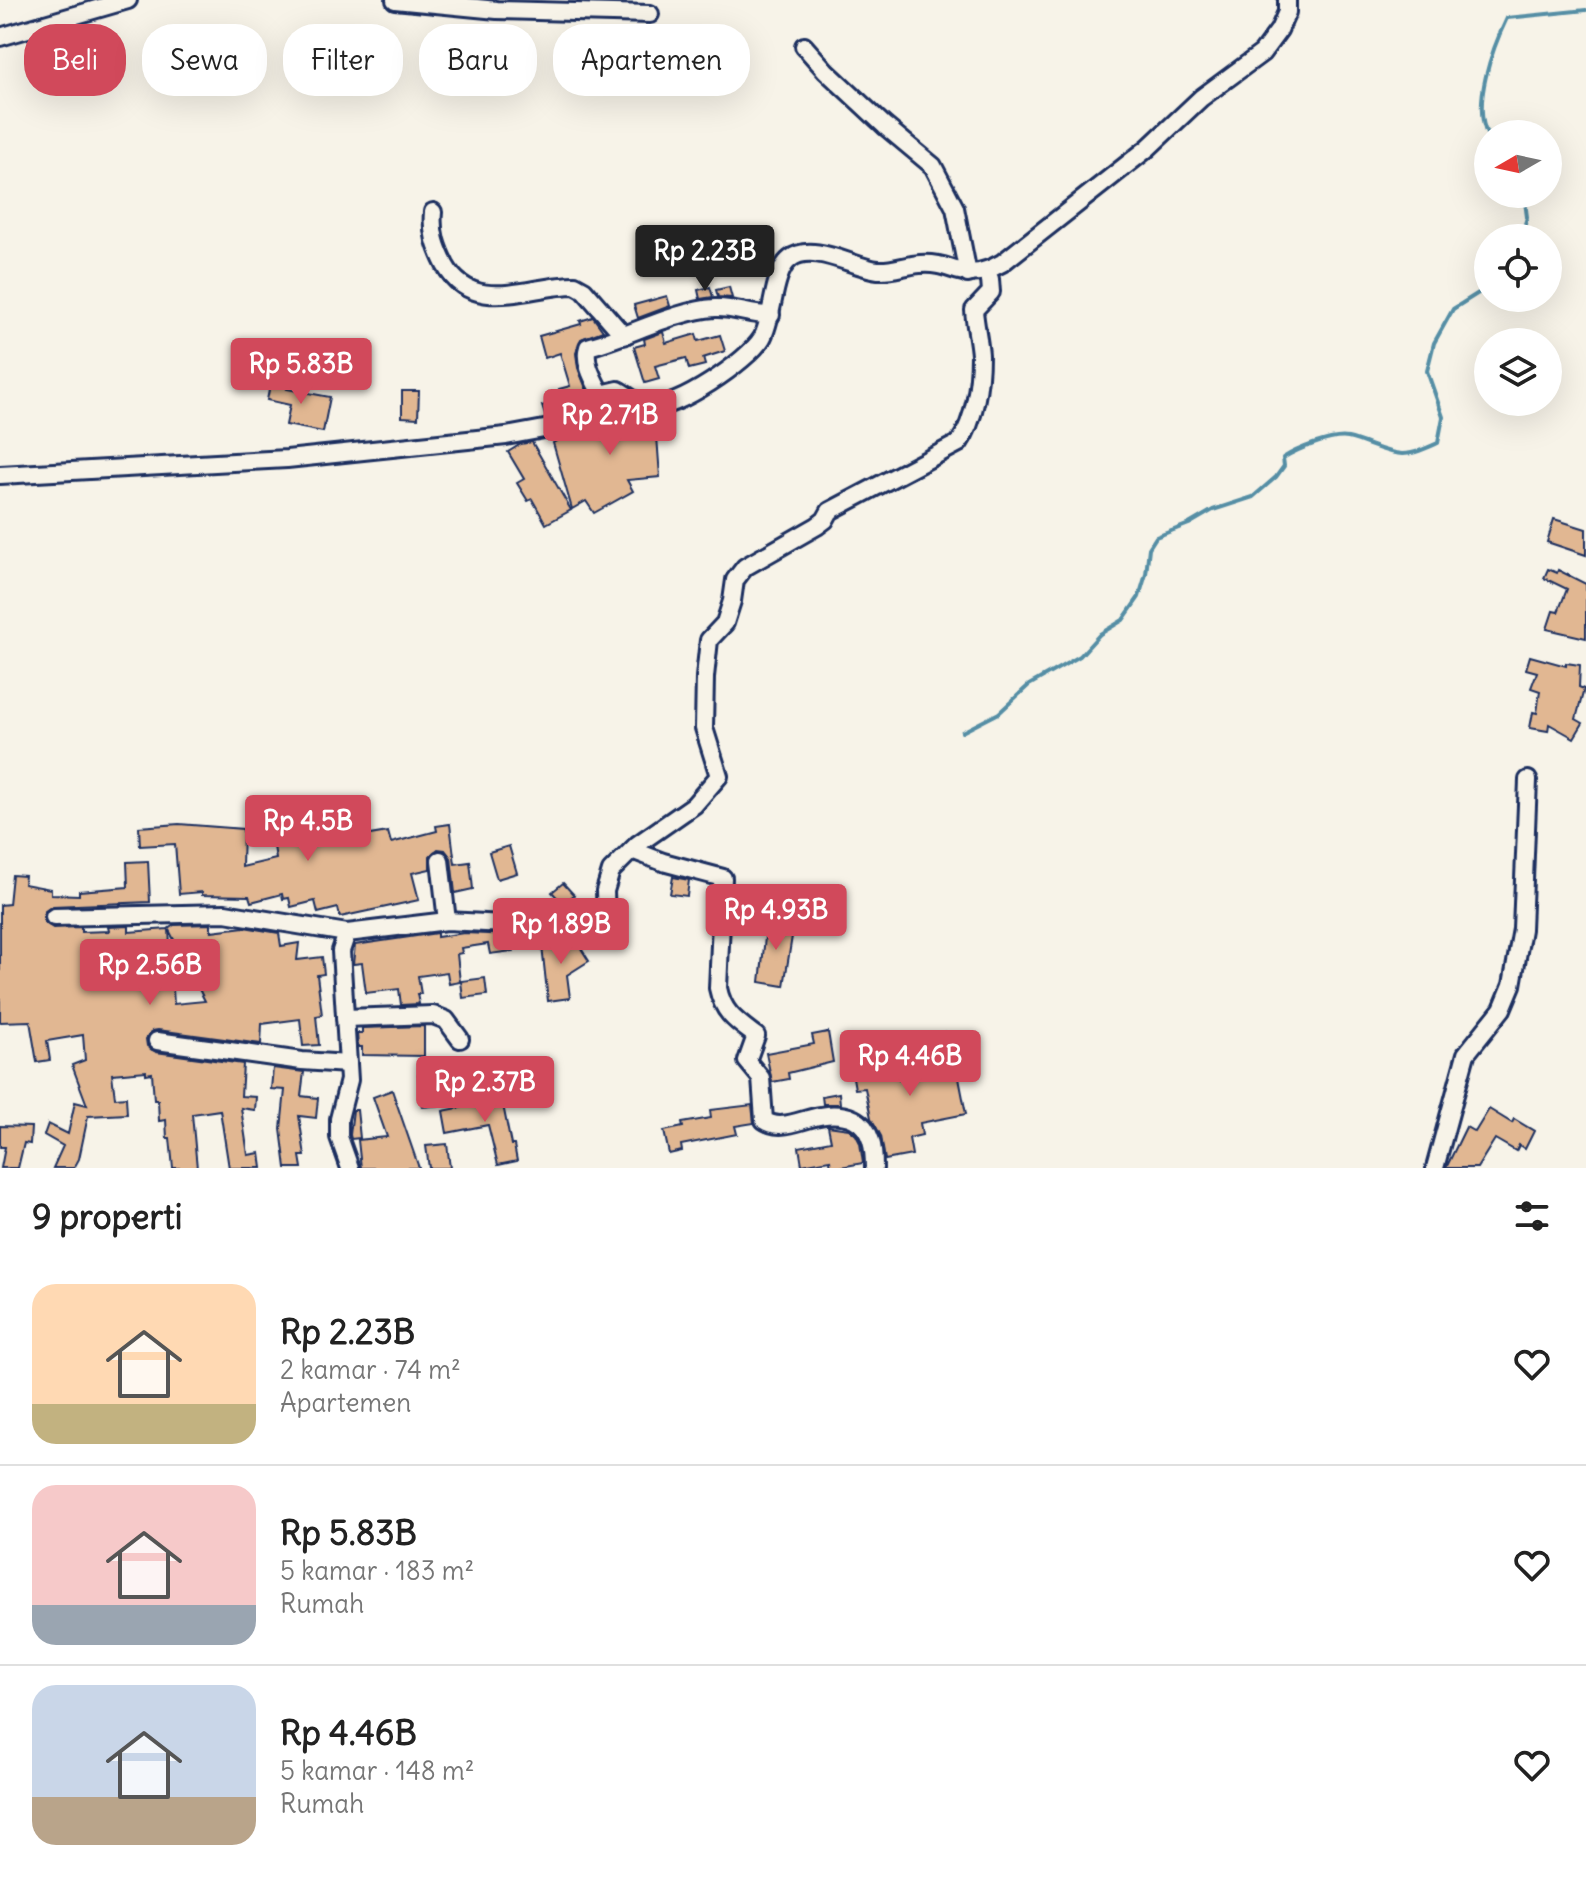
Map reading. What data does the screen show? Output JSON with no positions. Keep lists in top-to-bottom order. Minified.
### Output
{"north":"left","page":{"chip":["Beli","Sewa","Filter","Baru","Apartemen"],"price":["Rp 2.23B","Rp 5.83B","Rp 2.71B","Rp 4.5B","Rp 4.93B","Rp 1.89B","Rp 2.56B","Rp 4.46B","Rp 2.37B"],"heading":"9 properti","list":[{"name":"Rp 2.23B","note":"2 kamar · 74 m² · Apartemen"},{"name":"Rp 5.83B","note":"5 kamar · 183 m² · Rumah"},{"name":"Rp 4.46B","note":"5 kamar · 148 m² · Rumah"}]}}
